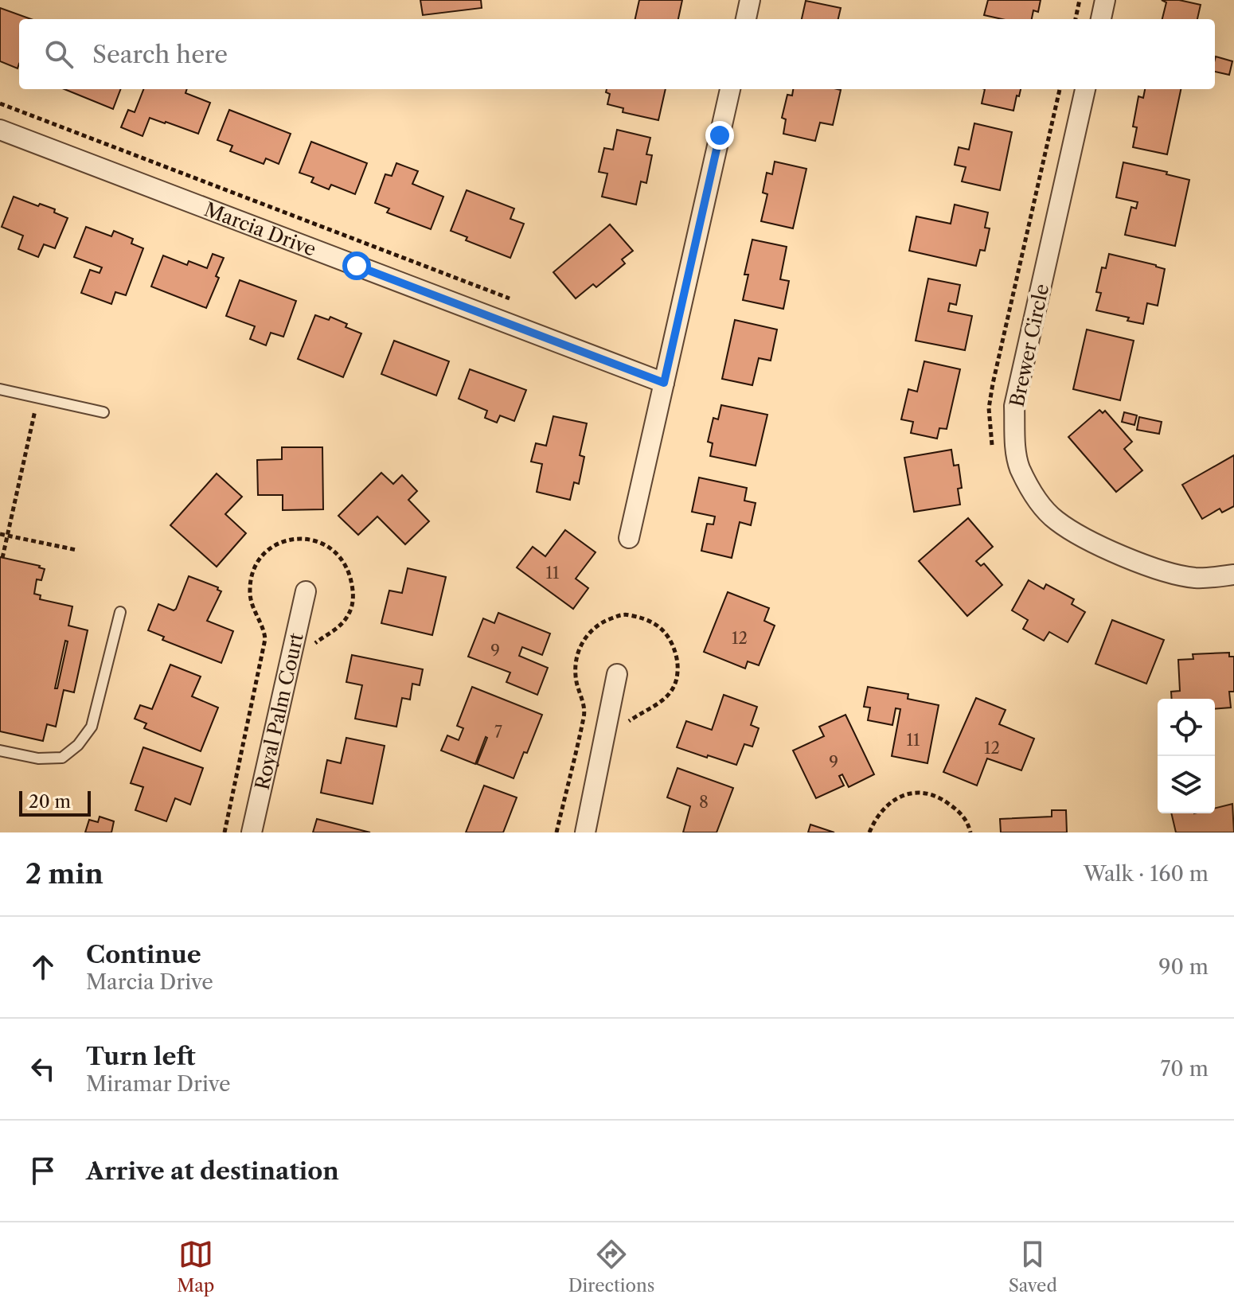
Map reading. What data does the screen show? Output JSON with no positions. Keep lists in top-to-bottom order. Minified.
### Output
{"streets":{"street":["Marcia Drive","Brewer Circle","Royal Palm Court"]},"house_numbers":["11","12","9","7","11","12","9","8"],"scale_bar":"20 m","page":{"search":"Search here","scale":"20 m","heading":["2 min","Walk · 160 m"],"list":[["Continue","Marcia Drive","90 m"],["Turn left","Miramar Drive","70 m"],"Arrive at destination"],"nav":["Map","Directions","Saved"]}}
